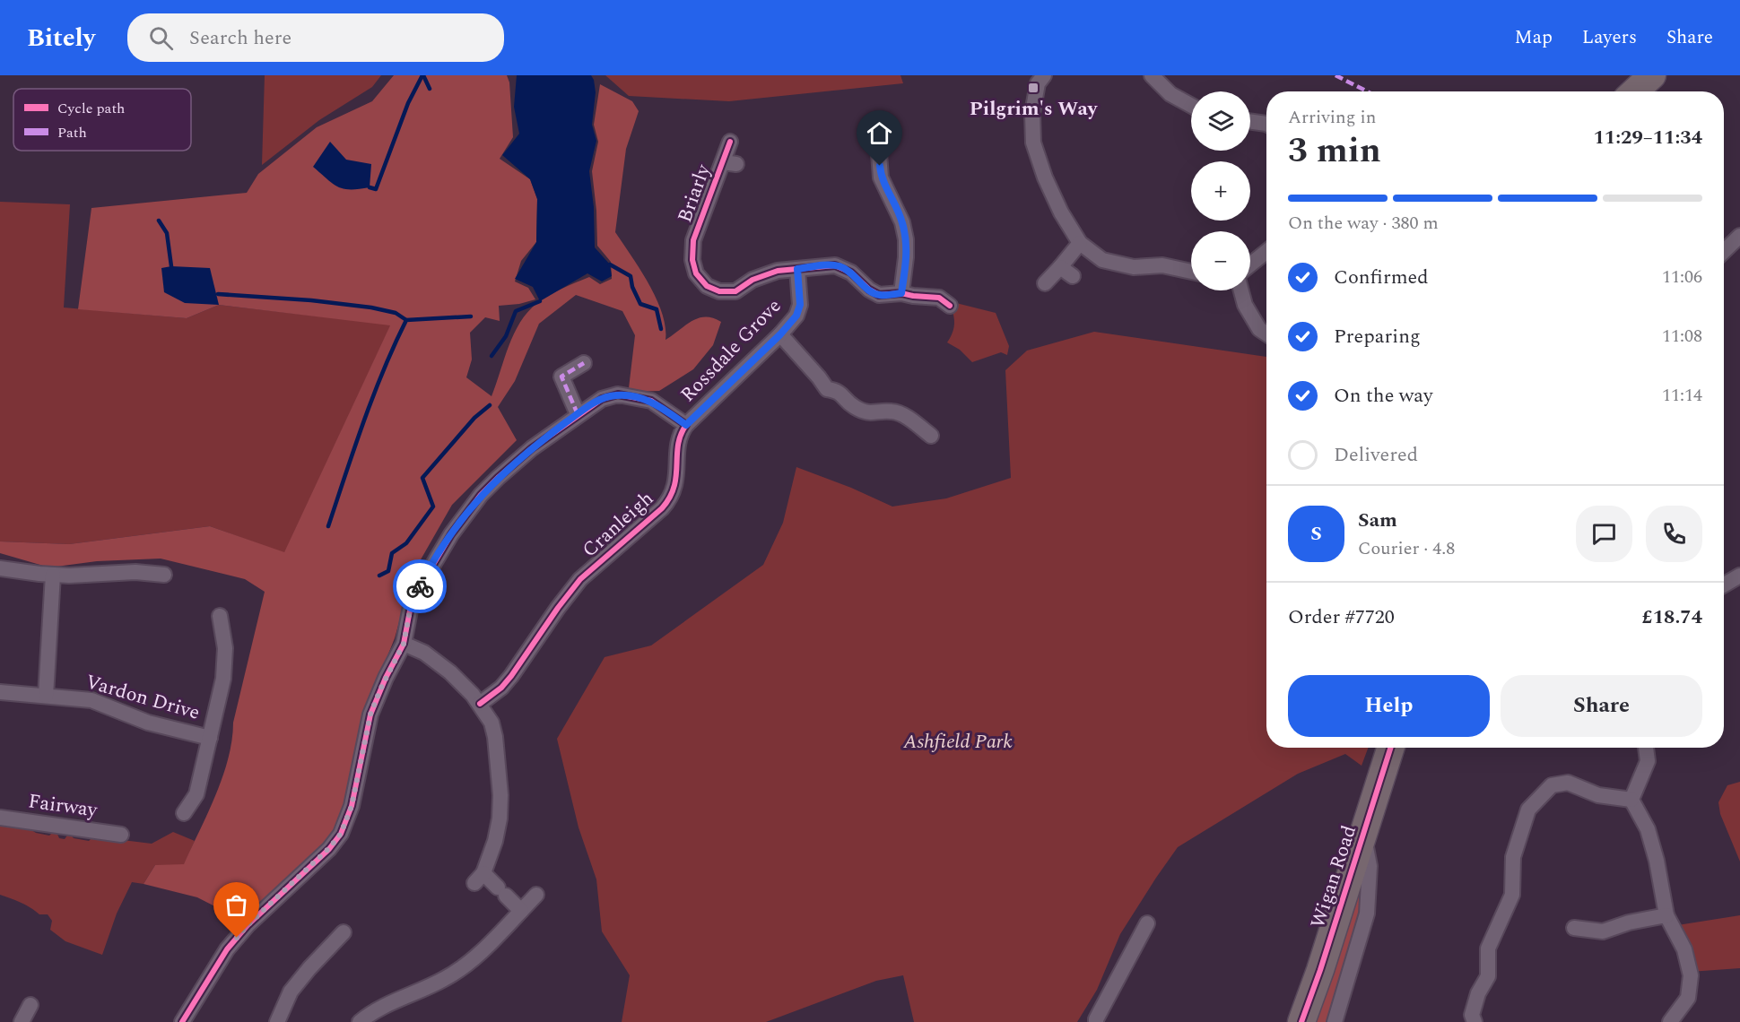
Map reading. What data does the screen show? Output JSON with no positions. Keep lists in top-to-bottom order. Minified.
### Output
{"streets":{"highway":["Wigan Road"],"street":["Briarly","Rossdale Grove","Cranleigh","Vardon Drive","Fairway"]},"crossings":[["Briarly","Rossdale Grove"],["Rossdale Grove","Cranleigh"]],"parks":["Ashfield Park"],"places":{"transit":["Pilgrim's Way"]},"legend":["Cycle path","Path"],"page":{"header":"Bitely","search":"Search here","nav":["Map","Layers","Share"],"map_buttons":["+","−"],"heading":["3 min","Arriving in","11:29–11:34"],"panel":["Sam","Courier · 4.8","Order #7720","£18.74"],"bar":"On the way · 380 m","list":[["Confirmed","11:06"],["Preparing","11:08"],["On the way","11:14"],"Delivered"],"round":"S","buttons":["Help","Share"]}}
